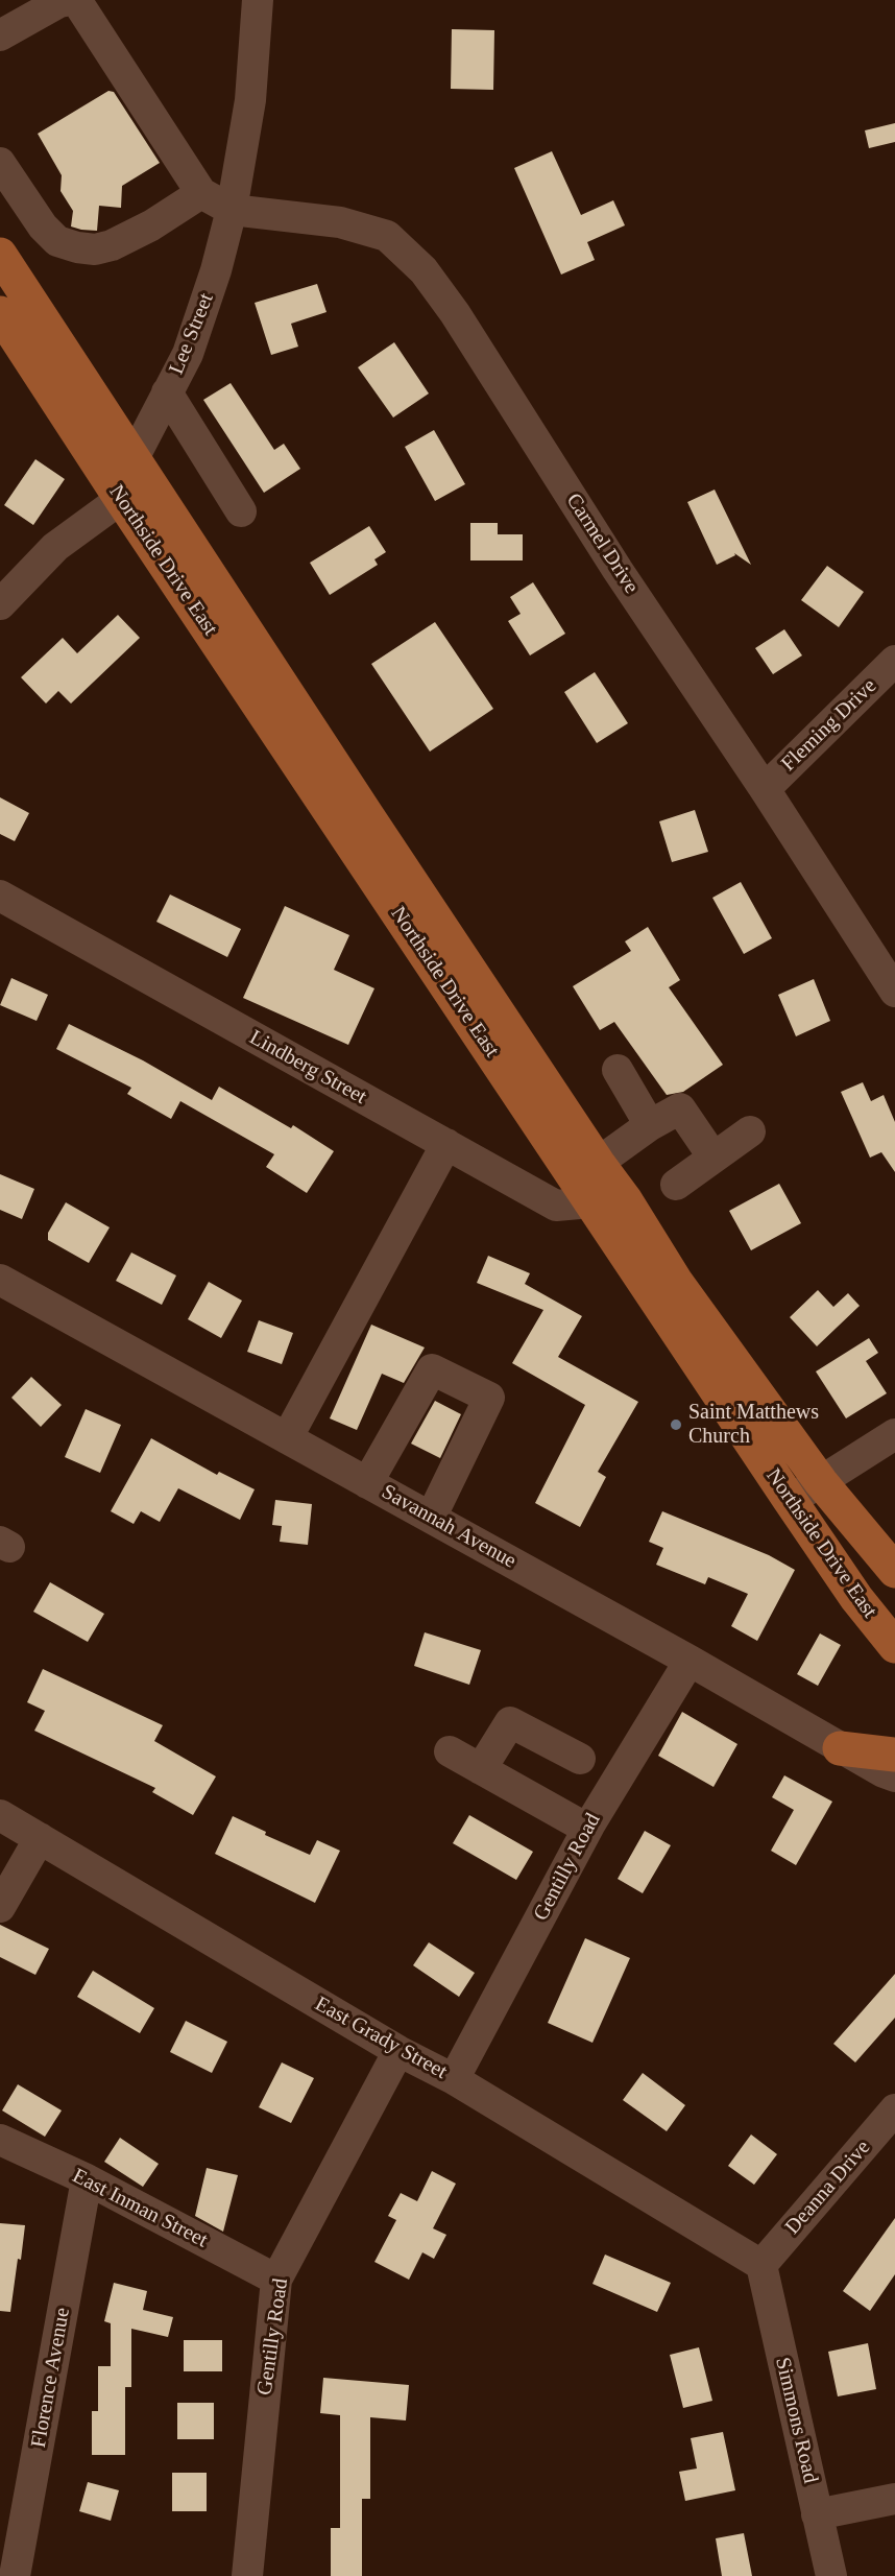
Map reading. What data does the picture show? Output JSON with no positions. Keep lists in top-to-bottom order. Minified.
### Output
{"streets":{"main road":["Northside Drive East"],"street":["Lee Street","Carmel Drive","Fleming Drive","Lindberg Street","Savannah Avenue","Gentilly Road","East Grady Street","Deanna Drive","East Inman Street","Florence Avenue","Simmons Road"]},"crossings":[["Lee Street","Carmel Drive"],["Lee Street","Northside Drive East"],["Carmel Drive","Fleming Drive"],["Northside Drive East","Lindberg Street"],["Savannah Avenue","Gentilly Road"],["Gentilly Road","East Grady Street"],["Gentilly Road","East Inman Street"],["East Grady Street","Deanna Drive"],["East Grady Street","Simmons Road"],["Deanna Drive","Simmons Road"],["East Inman Street","Florence Avenue"]],"places":["Saint Matthews Church"]}
